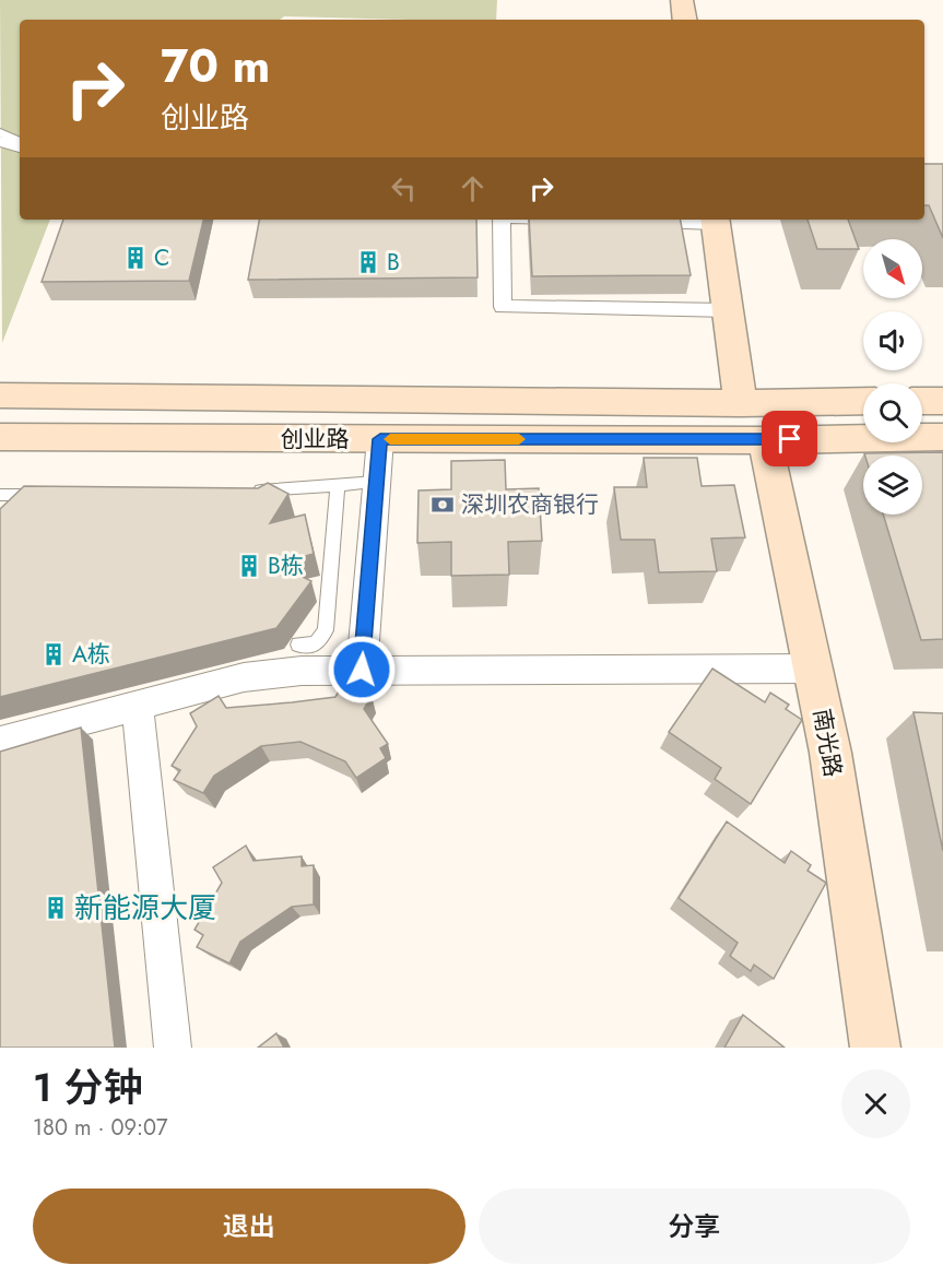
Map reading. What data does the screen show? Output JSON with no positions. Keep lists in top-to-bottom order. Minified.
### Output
{"streets":{"main road":["创业路","南光路"]},"crossings":[["创业路","南光路"]],"places":{"building":["C","B","B栋","A栋","新能源大厦"],"bank":["深圳农商银行"]},"north":"bottom right","page":{"turn":["70 m","创业路"],"heading":["1 分钟","180 m · 09:07"],"buttons":["退出","分享"]}}
